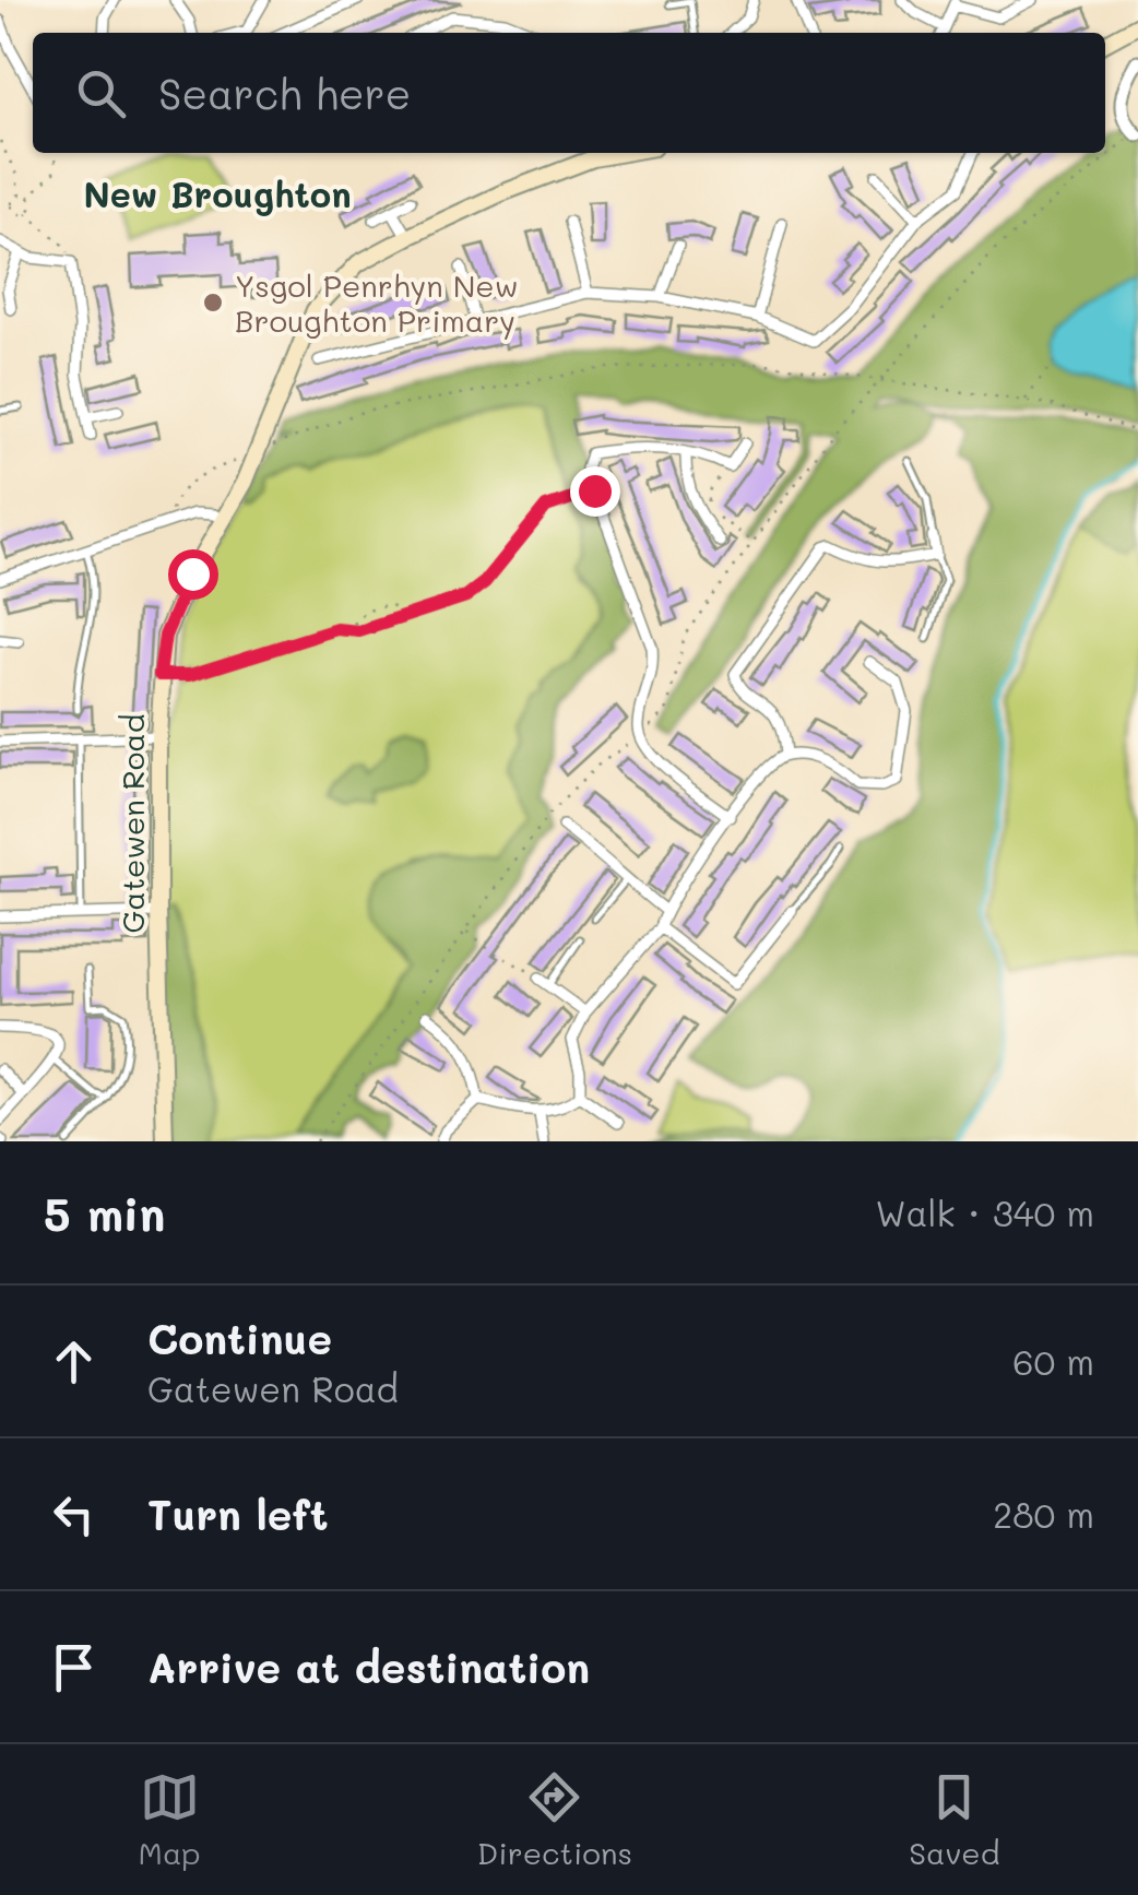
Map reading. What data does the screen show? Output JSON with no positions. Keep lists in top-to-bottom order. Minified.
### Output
{"streets":{"main road":["Gatewen Road"]},"districts":["New Broughton"],"places":["Ysgol Penrhyn New Broughton Primary"],"page":{"search":"Search here","heading":["5 min","Walk · 340 m"],"list":[["Continue","Gatewen Road","60 m"],["Turn left","280 m"],"Arrive at destination"],"nav":["Map","Directions","Saved"]}}
